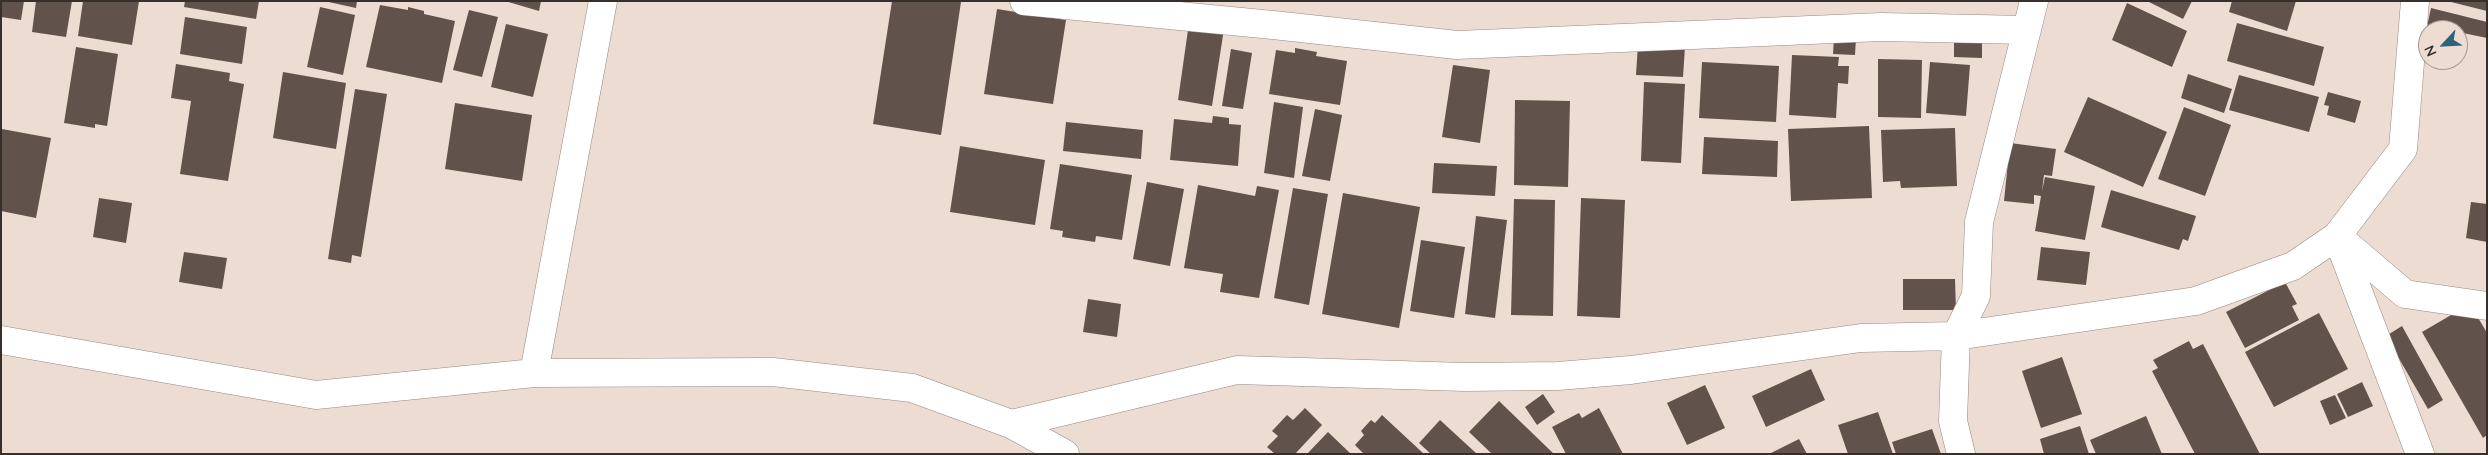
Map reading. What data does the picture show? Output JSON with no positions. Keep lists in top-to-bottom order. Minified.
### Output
{"north":"bottom left"}
